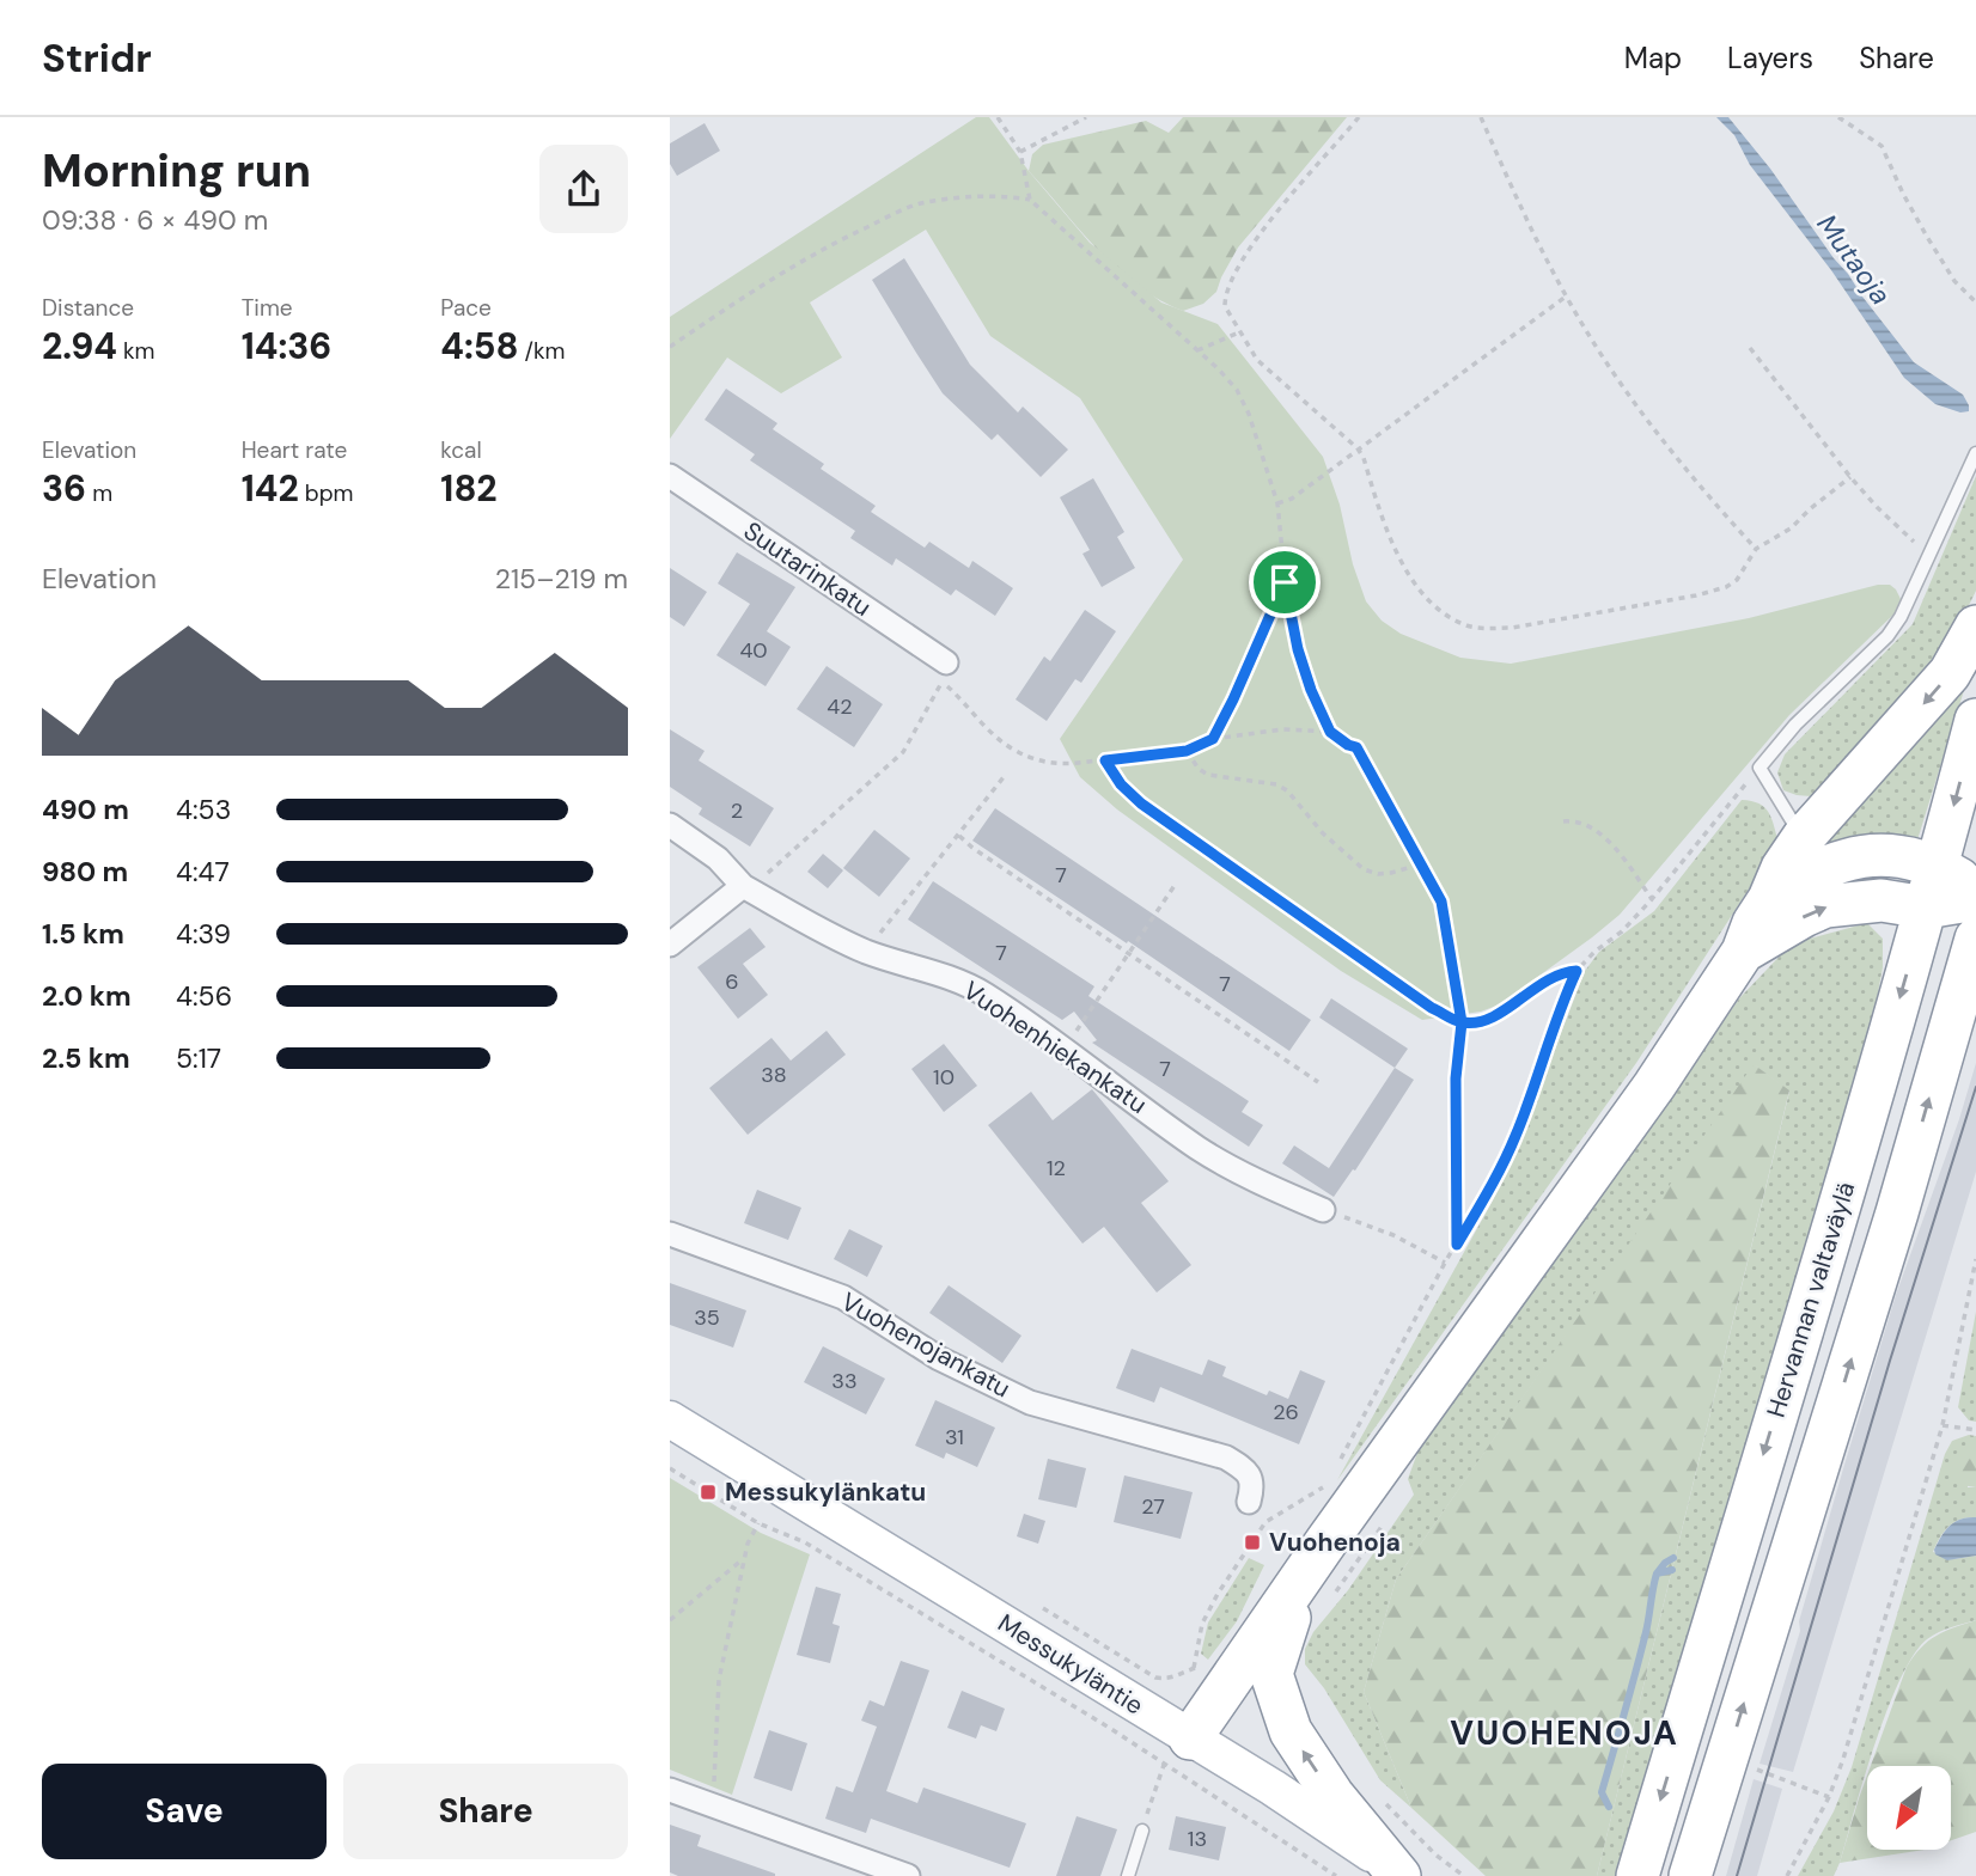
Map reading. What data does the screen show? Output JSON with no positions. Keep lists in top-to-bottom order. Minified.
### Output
{"streets":{"highway":["Hervannan valtaväylä"],"main road":["Messukyläntie"],"street":["Suutarinkatu","Vuohenhiekankatu","Vuohenojankatu"]},"districts":["VUOHENOJA"],"water":["Mutaoja"],"places":{"transit":["Messukylänkatu","Vuohenoja"]},"house_numbers":["40","42","2","7","7","6","7","7","38","10","12","35","33","26","31","27","13"],"north":"bottom left","page":{"header":"Stridr","nav":["Map","Layers","Share"],"heading":["Morning run","09:38 · 6 × 490 m"],"stats":[["Distance","2.94 km"],["Time","14:36"],["Pace","4:58 /km"],["Elevation","36 m"],["Heart rate","142 bpm"],["kcal","182"]],"chart":["Elevation","215–219 m"],"list":[{"name":"490 m","note":"4:53"},{"name":"980 m","note":"4:47"},{"name":"1.5 km","note":"4:39"},{"name":"2.0 km","note":"4:56"},{"name":"2.5 km","note":"5:17"}],"buttons":["Save","Share"]}}
